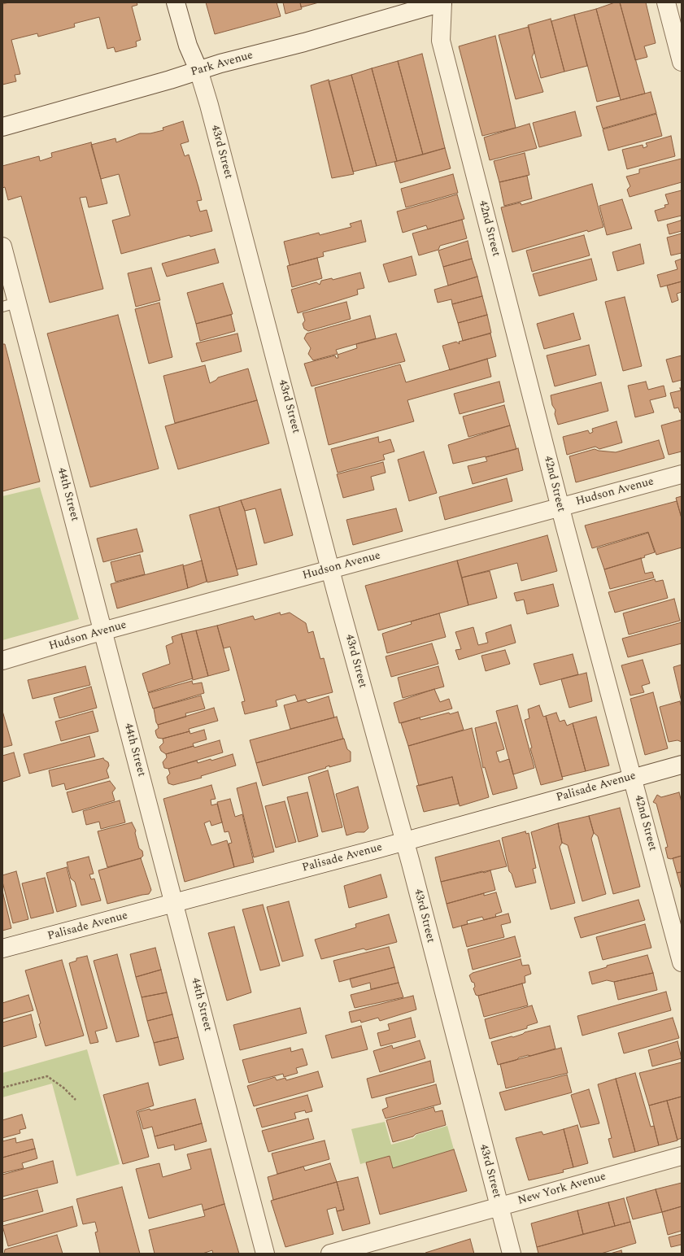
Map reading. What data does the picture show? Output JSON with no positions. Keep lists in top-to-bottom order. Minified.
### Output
{"streets":{"street":["Park Avenue","43rd Street","42nd Street","Hudson Avenue","44th Street","Palisade Avenue","New York Avenue"]},"crossings":[["Park Avenue","43rd Street"],["Park Avenue","42nd Street"],["43rd Street","Hudson Avenue"],["43rd Street","Palisade Avenue"],["43rd Street","New York Avenue"],["42nd Street","Hudson Avenue"],["42nd Street","Palisade Avenue"],["Hudson Avenue","44th Street"],["44th Street","Palisade Avenue"]]}
